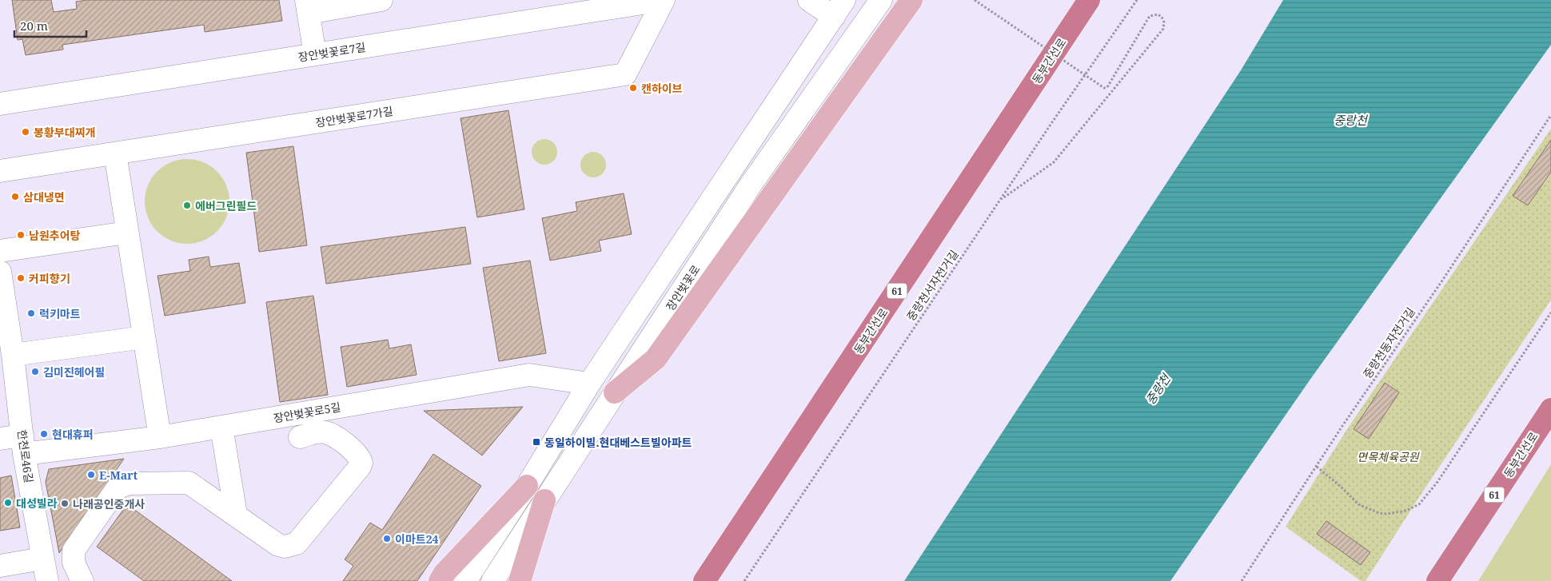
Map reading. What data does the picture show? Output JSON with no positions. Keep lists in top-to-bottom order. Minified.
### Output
{"streets":{"highway":["동부간선로","61"],"street":["장안벚꽃로7길","장안벚꽃로7가길","장안벚꽃로","장안벚꽃로5길","한천로46길"],"path":["중랑천서자전거길","중랑천동자전거길"]},"crossings":[["장안벚꽃로7길","장안벚꽃로7가길"],["장안벚꽃로5길","한천로46길"]],"water":["중랑천"],"parks":["면목체육공원"],"places":{"other":["캔하이브","봉황부대찌개","삼대냉면","에버그린필드","남원추어탕","커피향기","럭키마트","김미진헤어필","현대휴퍼","E-Mart","대성빌라","나래공인중개사","이마트24"],"transit":["동일하이빌.현대베스트빌아파트"]},"scale_bar":"20 m"}
